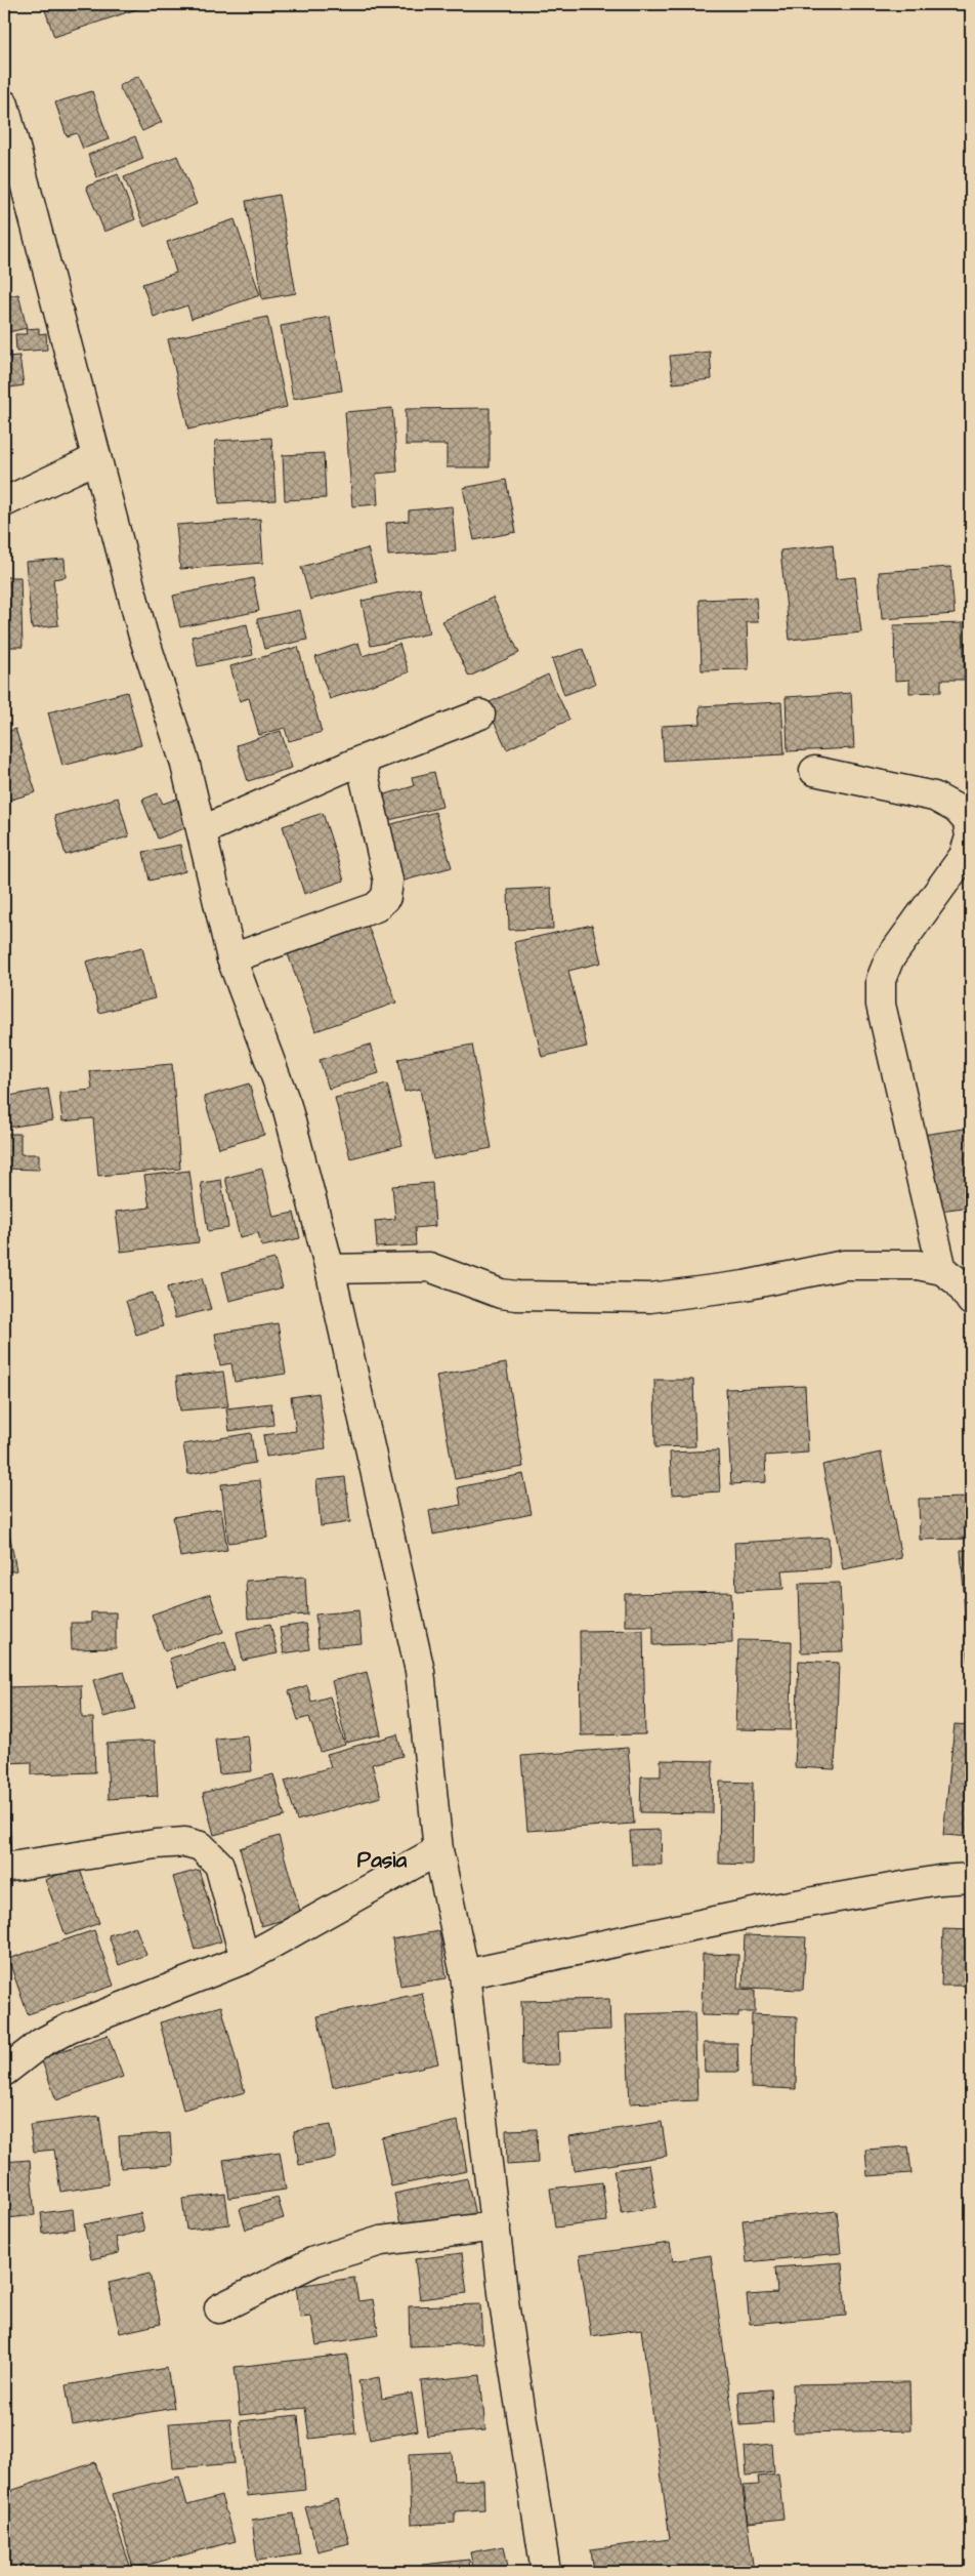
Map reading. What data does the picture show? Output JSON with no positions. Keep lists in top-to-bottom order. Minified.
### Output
{"districts":["Pasia"]}
